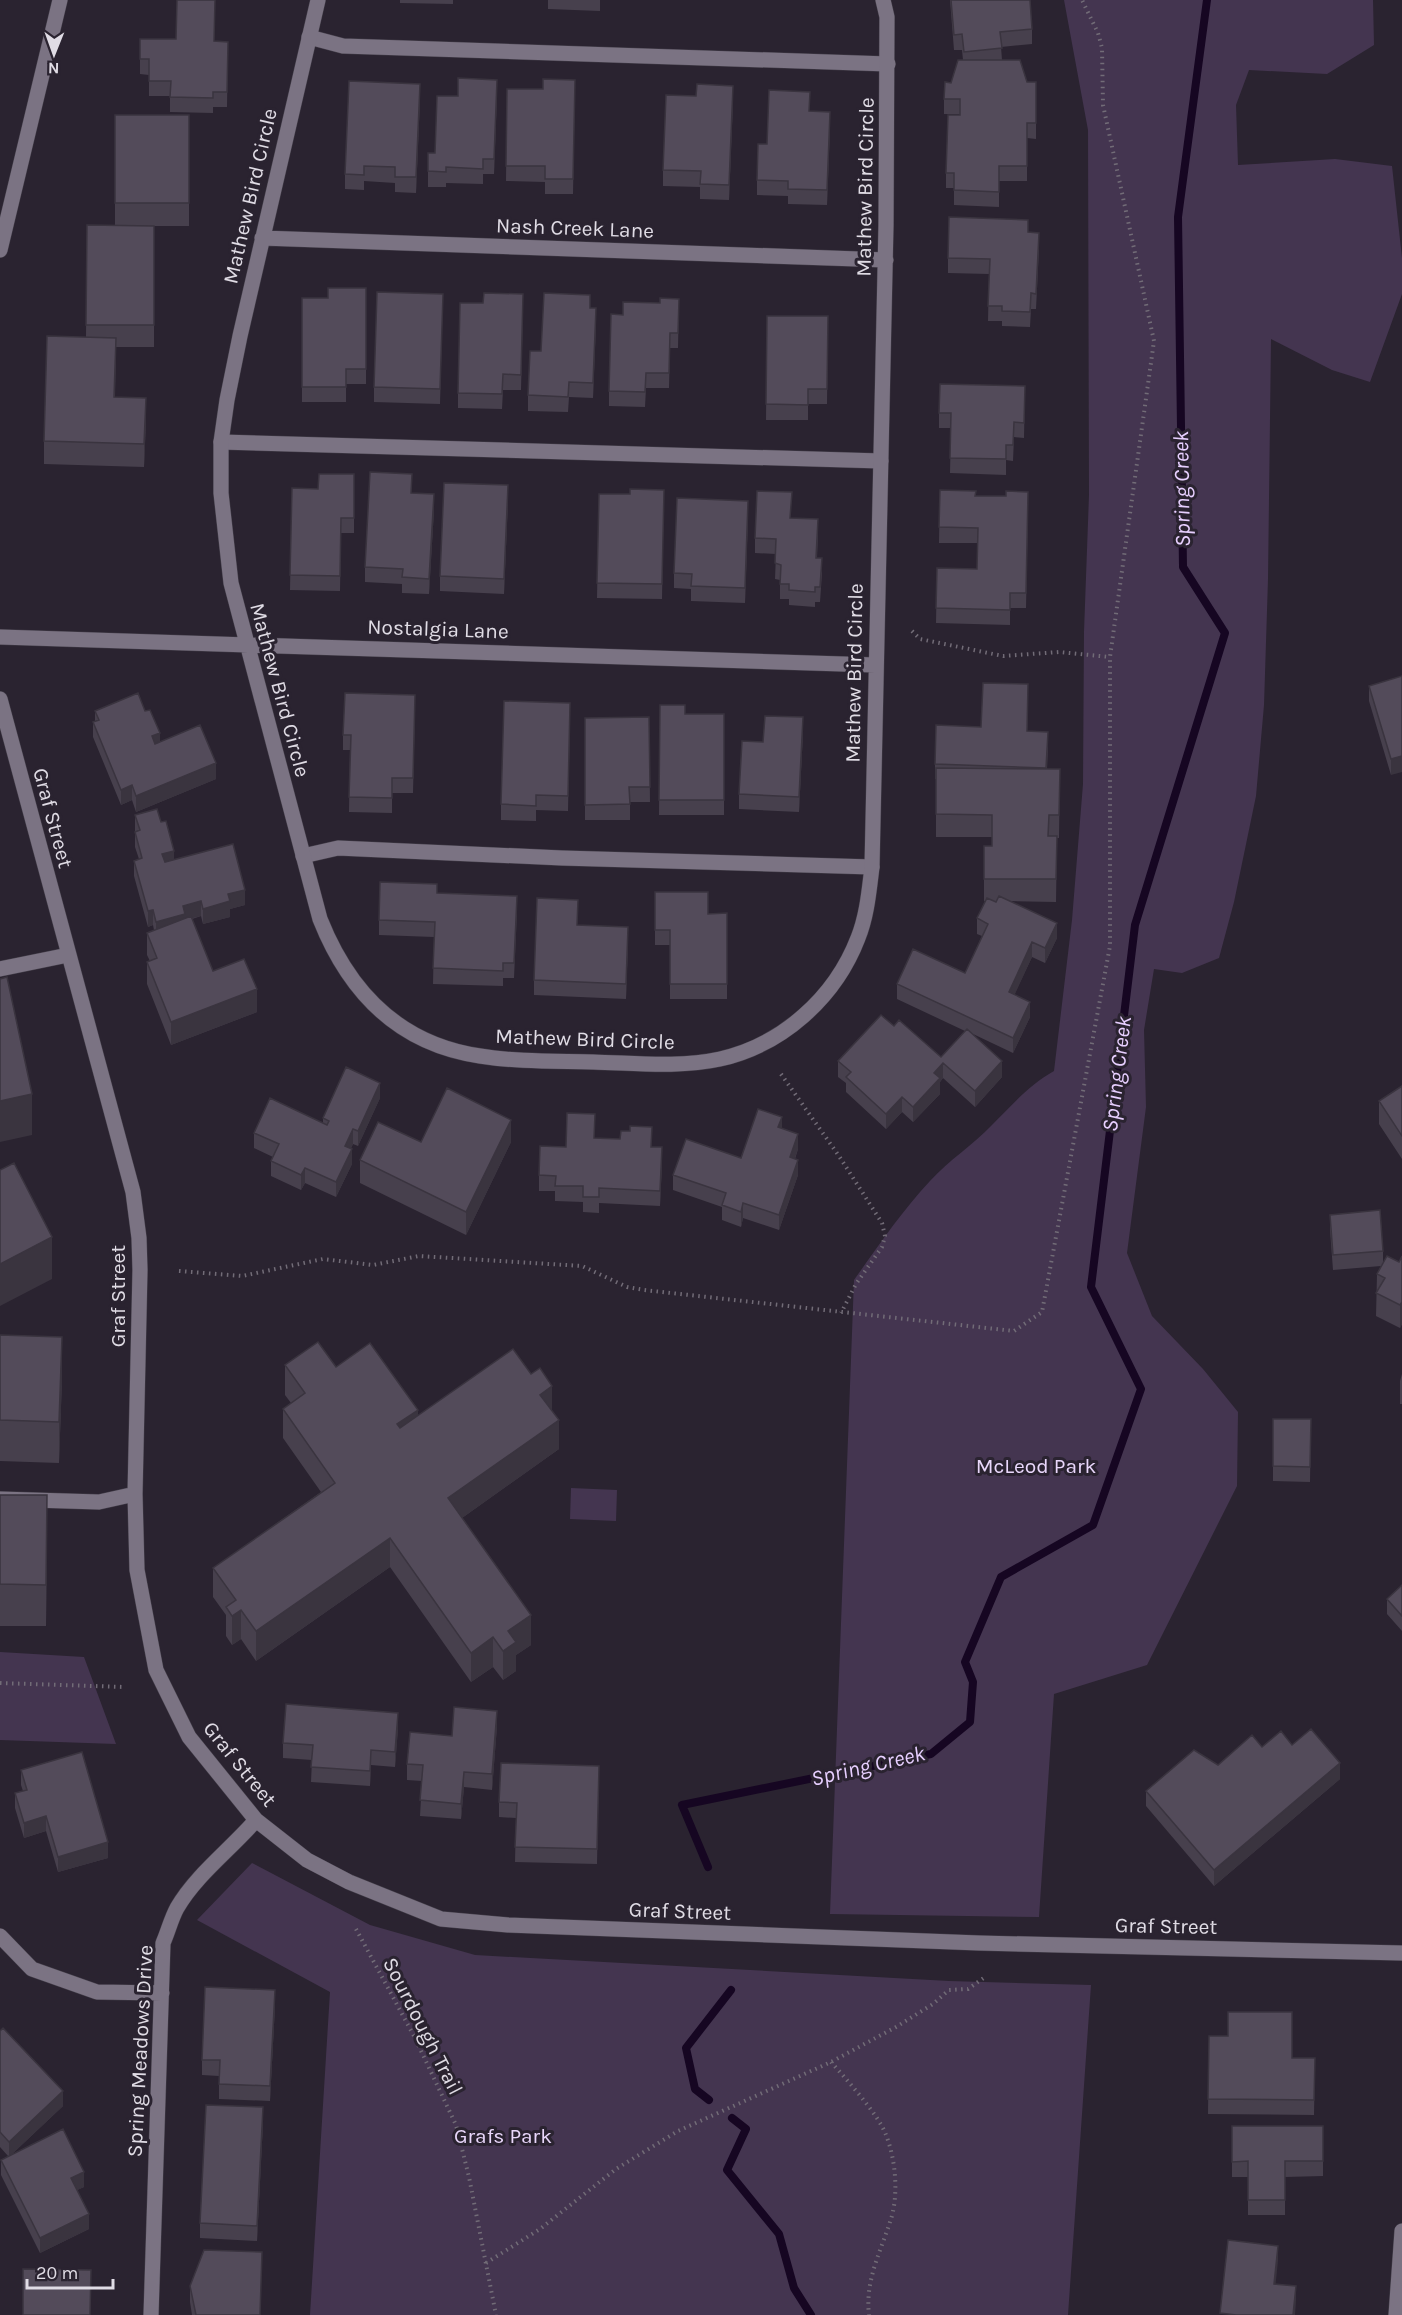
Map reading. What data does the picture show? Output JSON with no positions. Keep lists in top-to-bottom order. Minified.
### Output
{"streets":{"street":["Mathew Bird Circle","Nash Creek Lane","Nostalgia Lane","Graf Street","Spring Meadows Drive"],"path":["Sourdough Trail"]},"crossings":[["Mathew Bird Circle","Nash Creek Lane"],["Mathew Bird Circle","Nostalgia Lane"],["Graf Street","Spring Meadows Drive"]],"water":["Spring Creek"],"parks":["McLeod Park","Grafs Park"],"scale_bar":"20 m","north":"bottom"}
